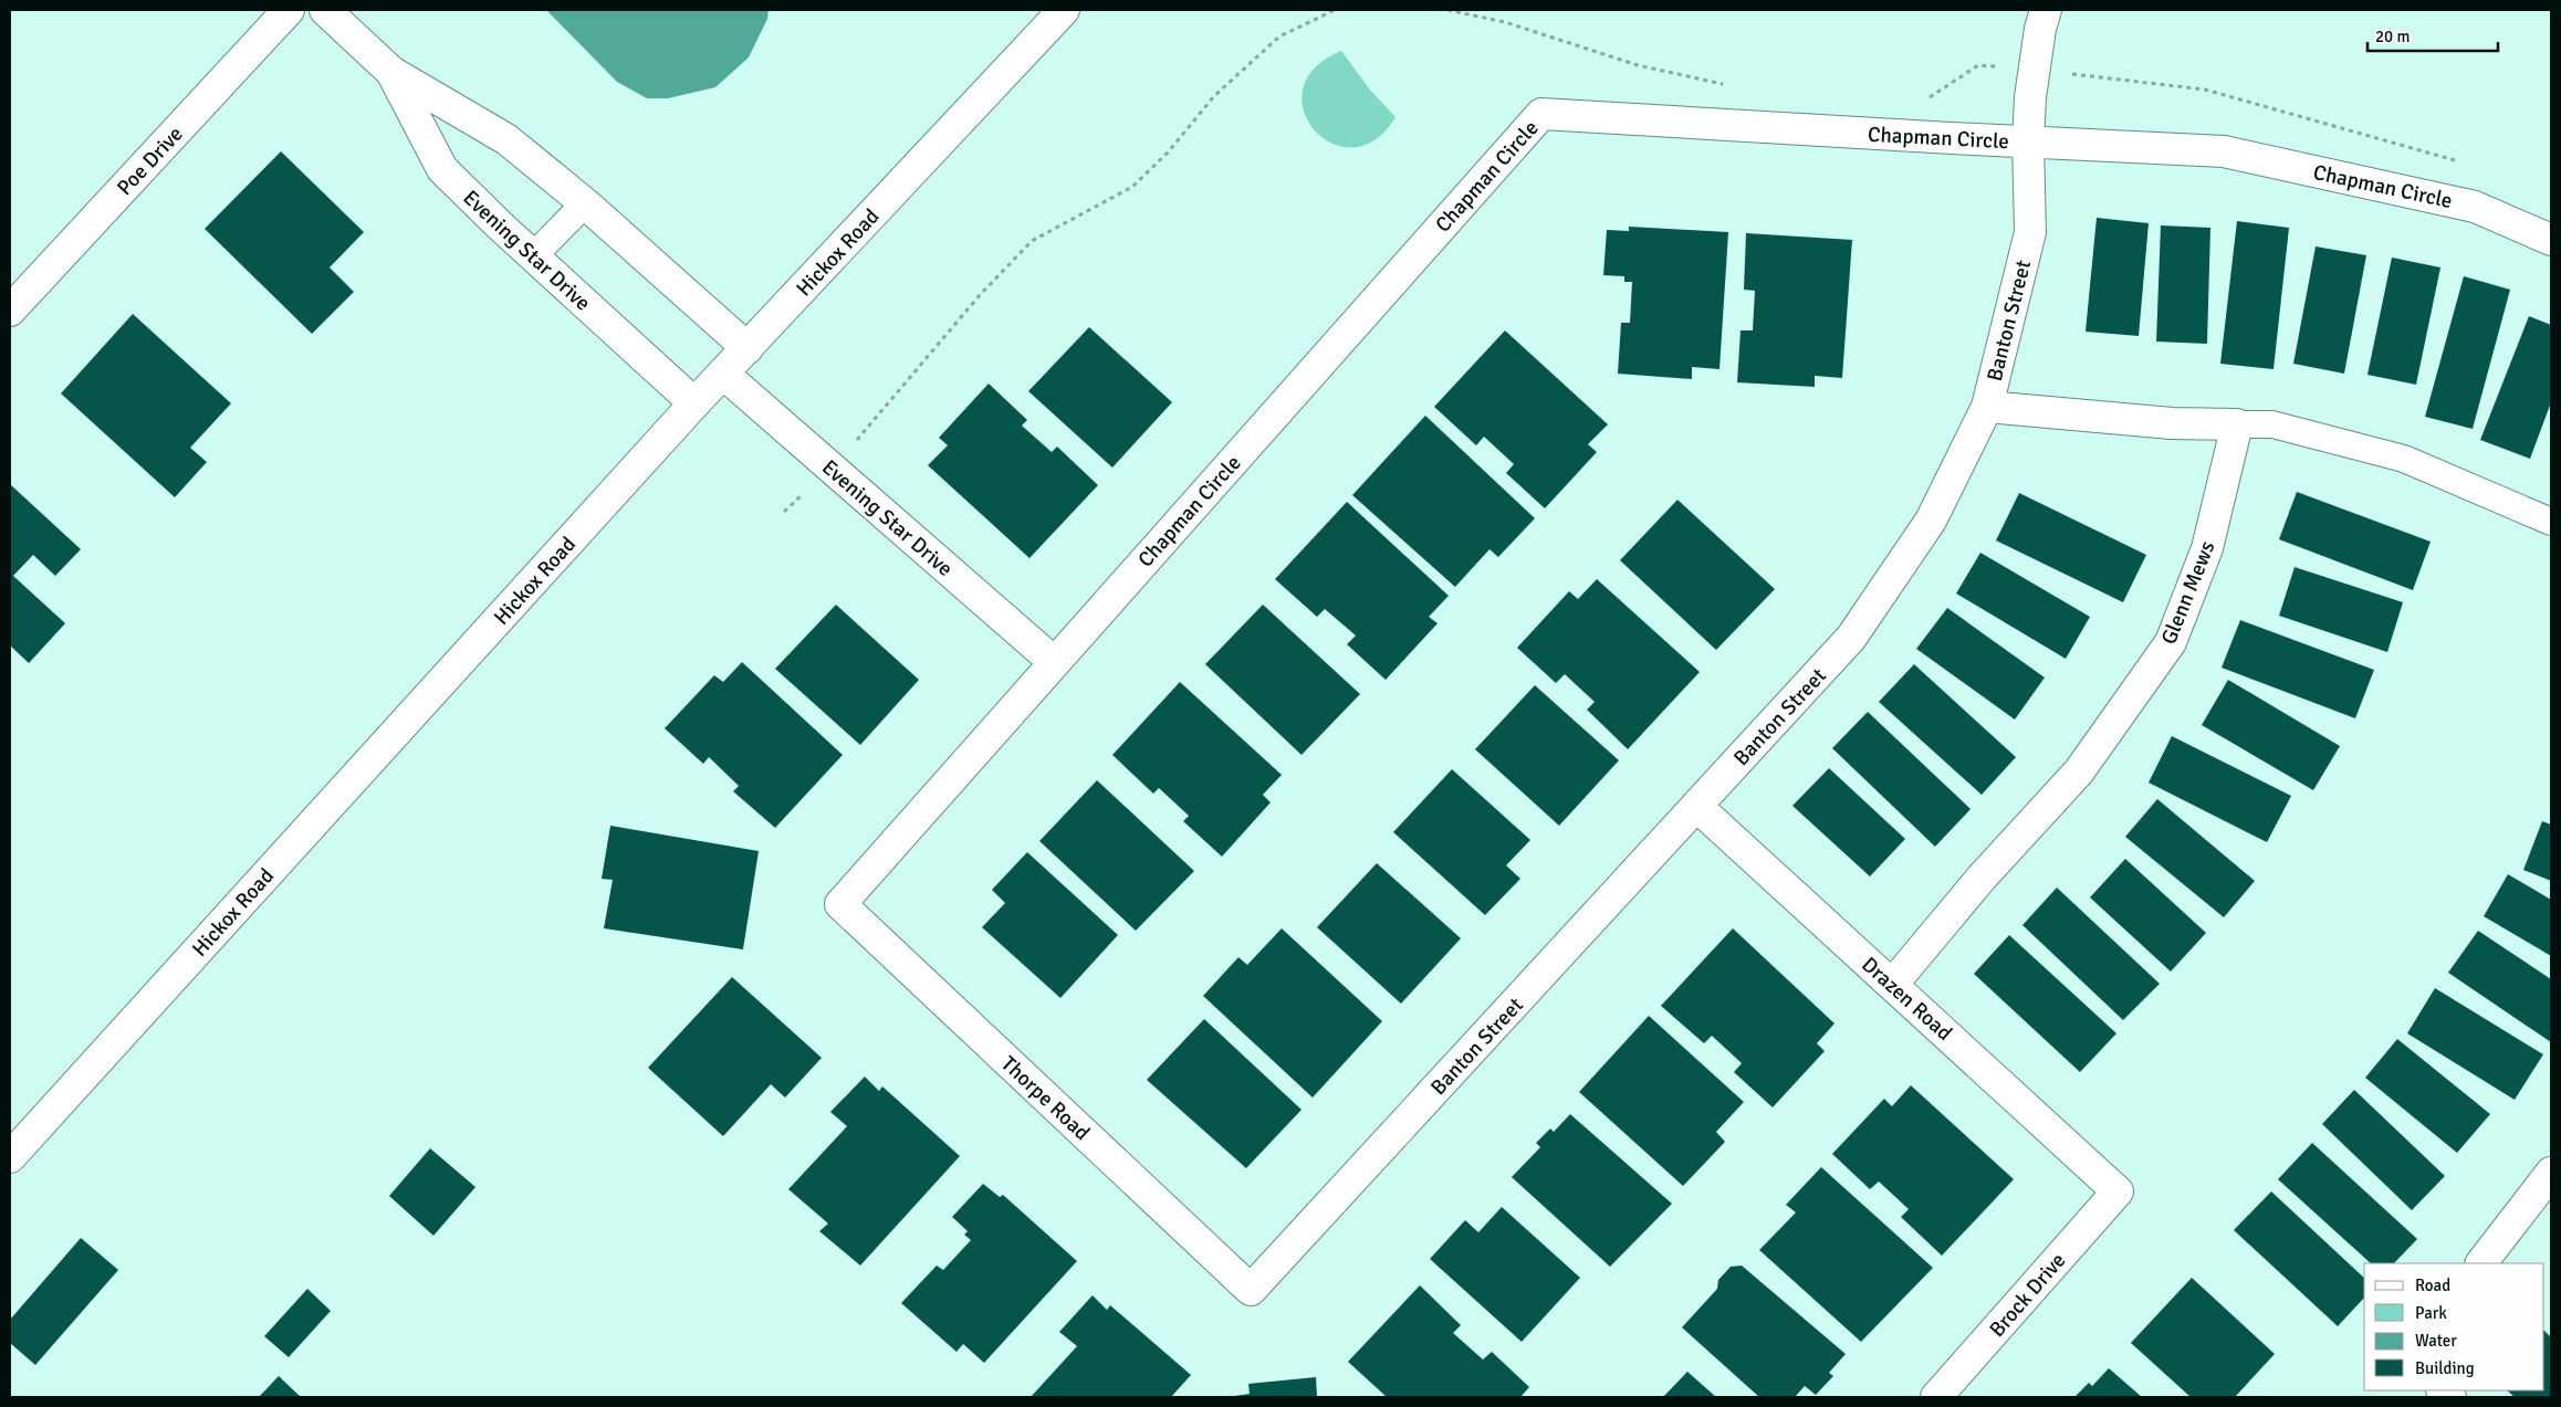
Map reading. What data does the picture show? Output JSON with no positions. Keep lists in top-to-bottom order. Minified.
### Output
{"streets":{"street":["Chapman Circle","Poe Drive","Evening Star Drive","Hickox Road","Banton Street","Glenn Mews","Drazen Road","Thorpe Road","Brock Drive"]},"crossings":[["Chapman Circle","Evening Star Drive"],["Chapman Circle","Banton Street"],["Chapman Circle","Thorpe Road"],["Evening Star Drive","Hickox Road"],["Banton Street","Drazen Road"],["Banton Street","Thorpe Road"],["Glenn Mews","Drazen Road"],["Drazen Road","Brock Drive"]],"legend":["Road","Park","Water","Building"],"scale_bar":"20 m"}
